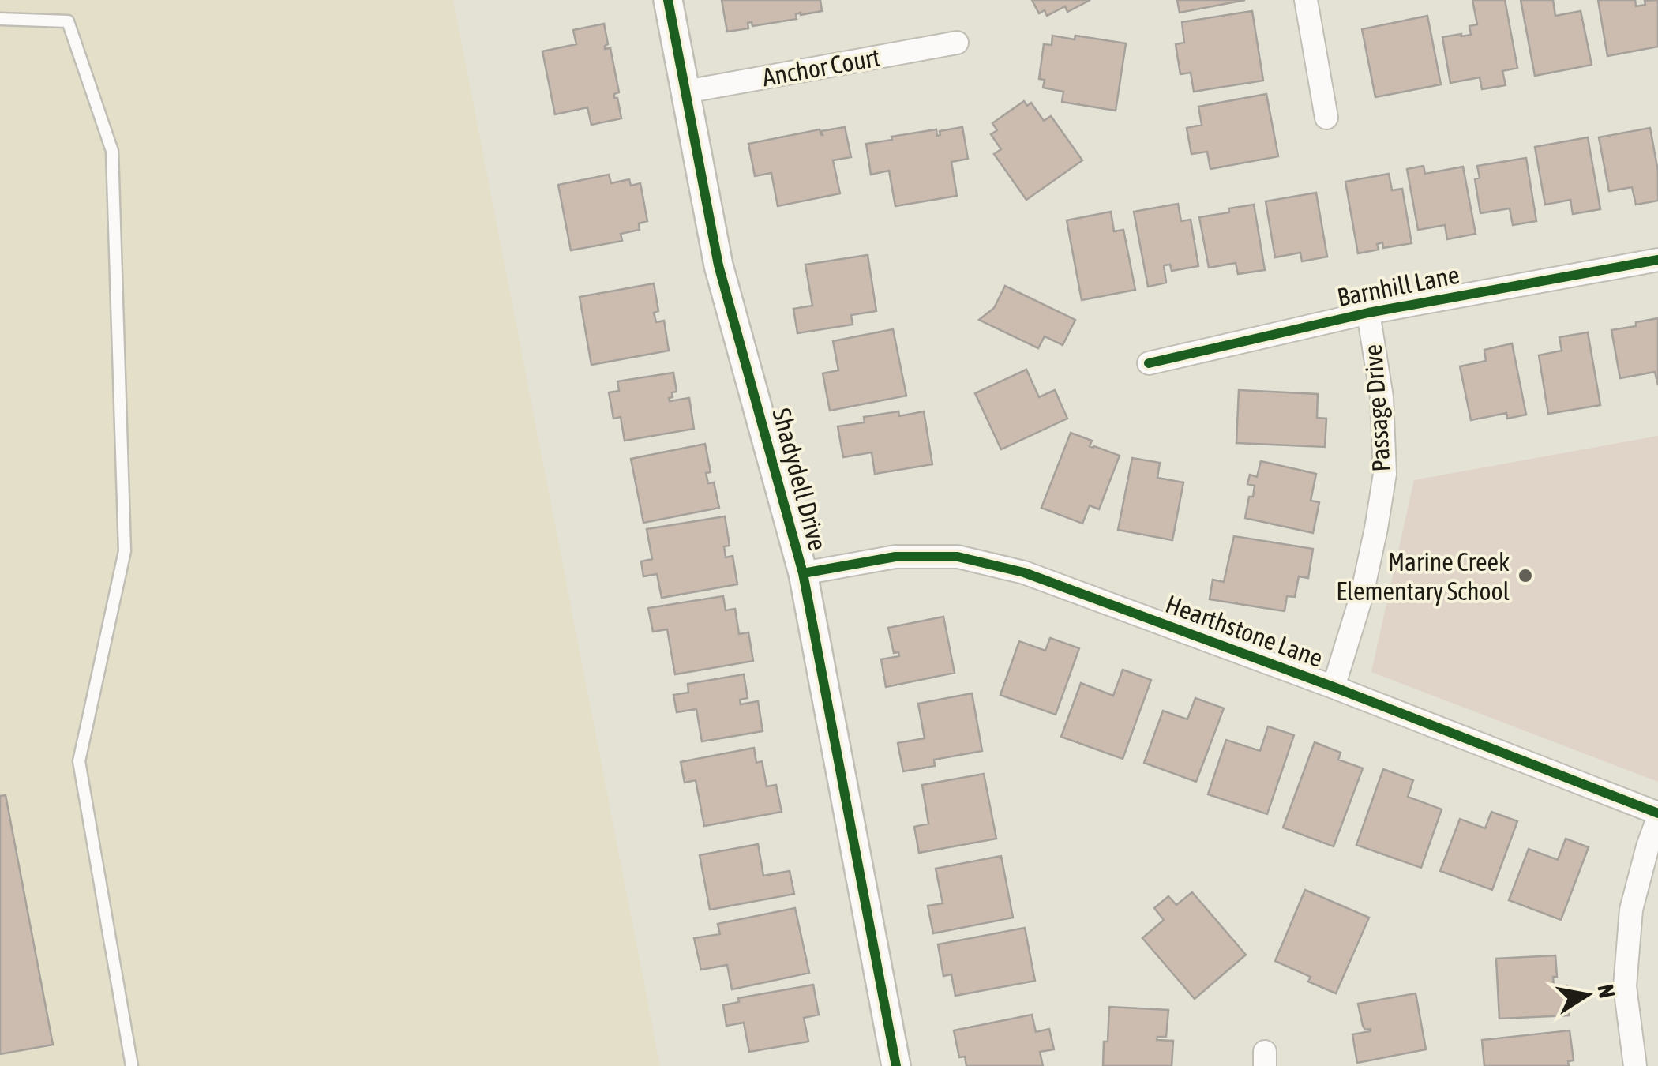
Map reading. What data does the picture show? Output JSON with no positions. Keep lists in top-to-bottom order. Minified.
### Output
{"streets":{"street":["Anchor Court","Barnhill Lane","Passage Drive","Shadydell Drive","Hearthstone Lane"]},"crossings":[["Anchor Court","Shadydell Drive"],["Barnhill Lane","Passage Drive"],["Passage Drive","Hearthstone Lane"],["Shadydell Drive","Hearthstone Lane"]],"places":["Marine Creek Elementary School"],"north":"right"}
